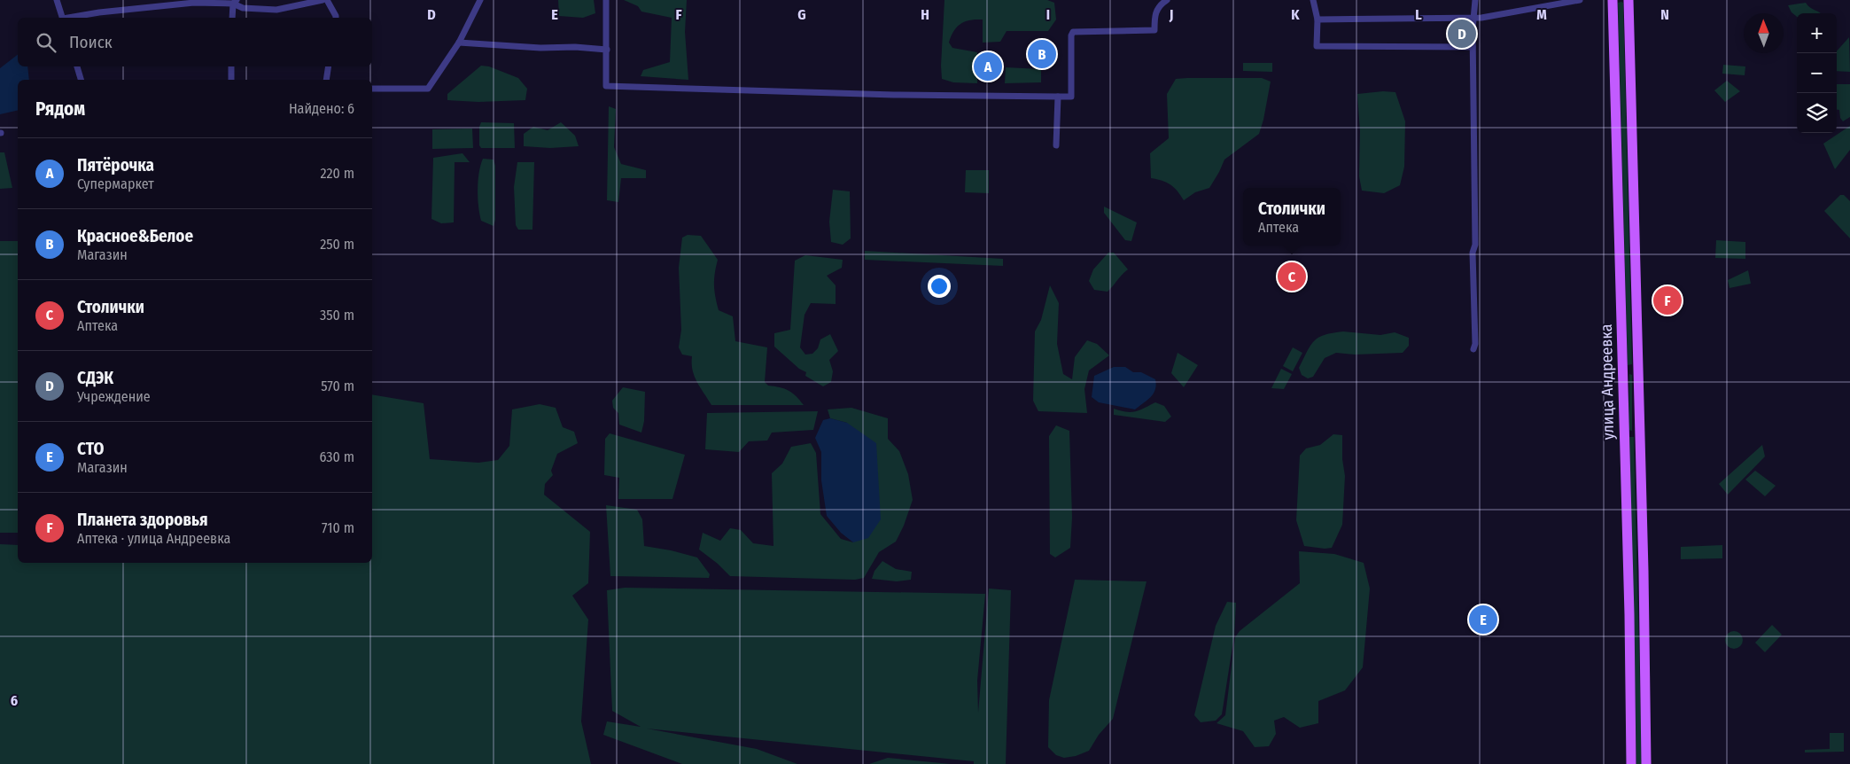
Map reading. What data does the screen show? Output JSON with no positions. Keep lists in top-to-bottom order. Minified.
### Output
{"streets":{"main road":["улица Андреевка"]},"north":"top","page":{"map_buttons":["+","−"],"pins":["D","B","A","C","F","E"],"search":"Поиск","heading":["Рядом","Найдено: 6"],"list":[{"mark":"A","name":"Пятёрочка","note":"Супермаркет","value":"220 m"},{"mark":"B","name":"Красное&Белое","note":"Магазин","value":"250 m"},{"mark":"C","name":"Столички","note":"Аптека","value":"350 m"},{"mark":"D","name":"СДЭК","note":"Учреждение","value":"570 m"},{"mark":"E","name":"СТО","note":"Магазин","value":"630 m"},{"mark":"F","name":"Планета здоровья","note":"Аптека · улица Андреевка","value":"710 m"}],"popup":["Столички","Аптека"]},"grid":{"columns":["D","E","F","G","H","I","J","K","L","M","N"],"rows":["6"]}}
